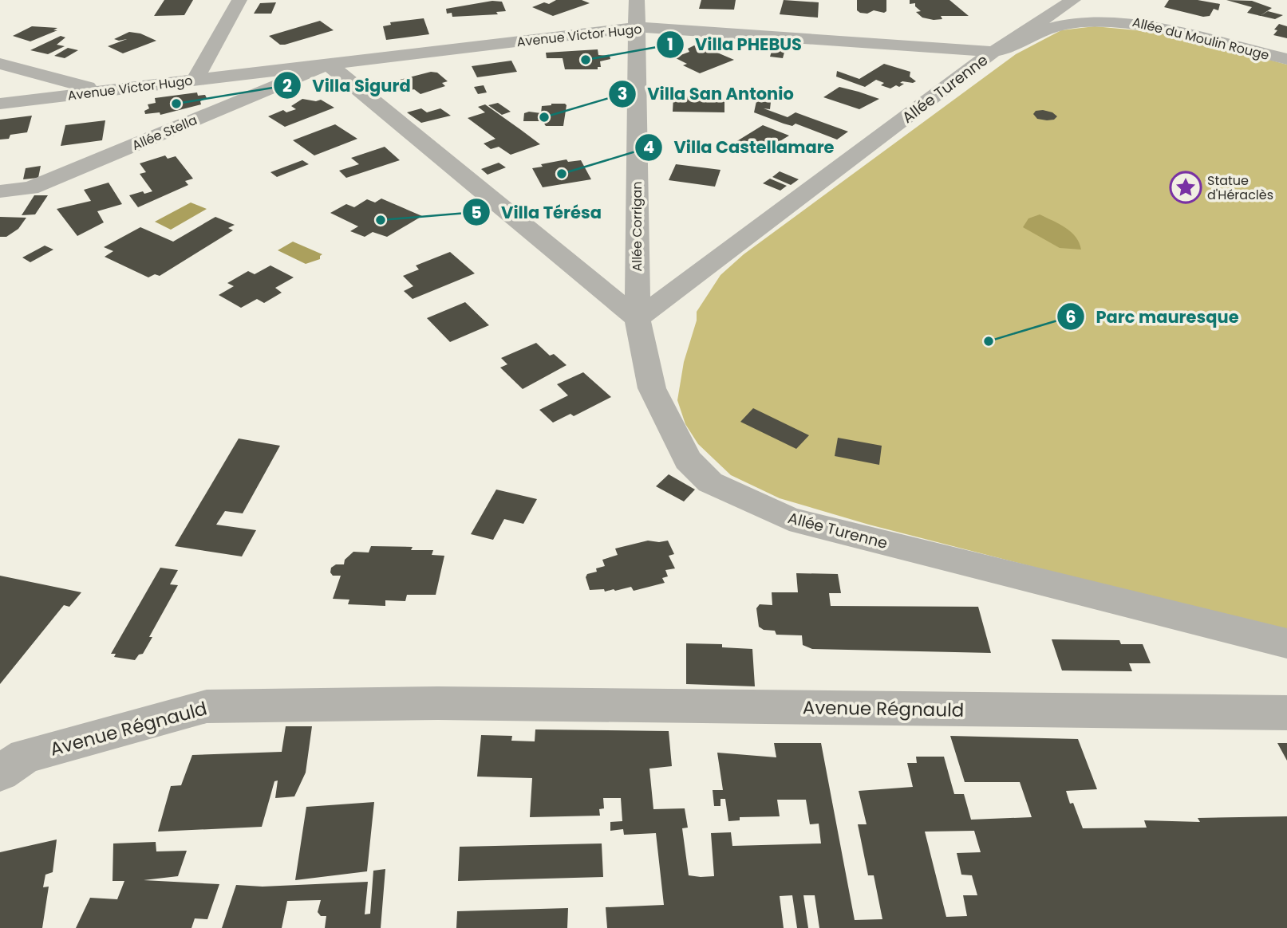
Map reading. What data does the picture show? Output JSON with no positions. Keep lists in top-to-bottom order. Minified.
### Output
{"streets":{"street":["Avenue Victor Hugo","Allée du Moulin Rouge","Allée Turenne","Allée Stella","Allée Corrigan","Avenue Régnauld"]},"crossings":[["Avenue Victor Hugo","Allée du Moulin Rouge"],["Avenue Victor Hugo","Allée Turenne"],["Avenue Victor Hugo","Allée Stella"],["Avenue Victor Hugo","Allée Corrigan"],["Allée Turenne","Allée Corrigan"]],"places":{"other":["Villa PHEBUS","Villa Sigurd","Villa San Antonio","Villa Castellamare","Villa Térésa","Parc mauresque"],"place":["Statue d'Héraclès"]}}
